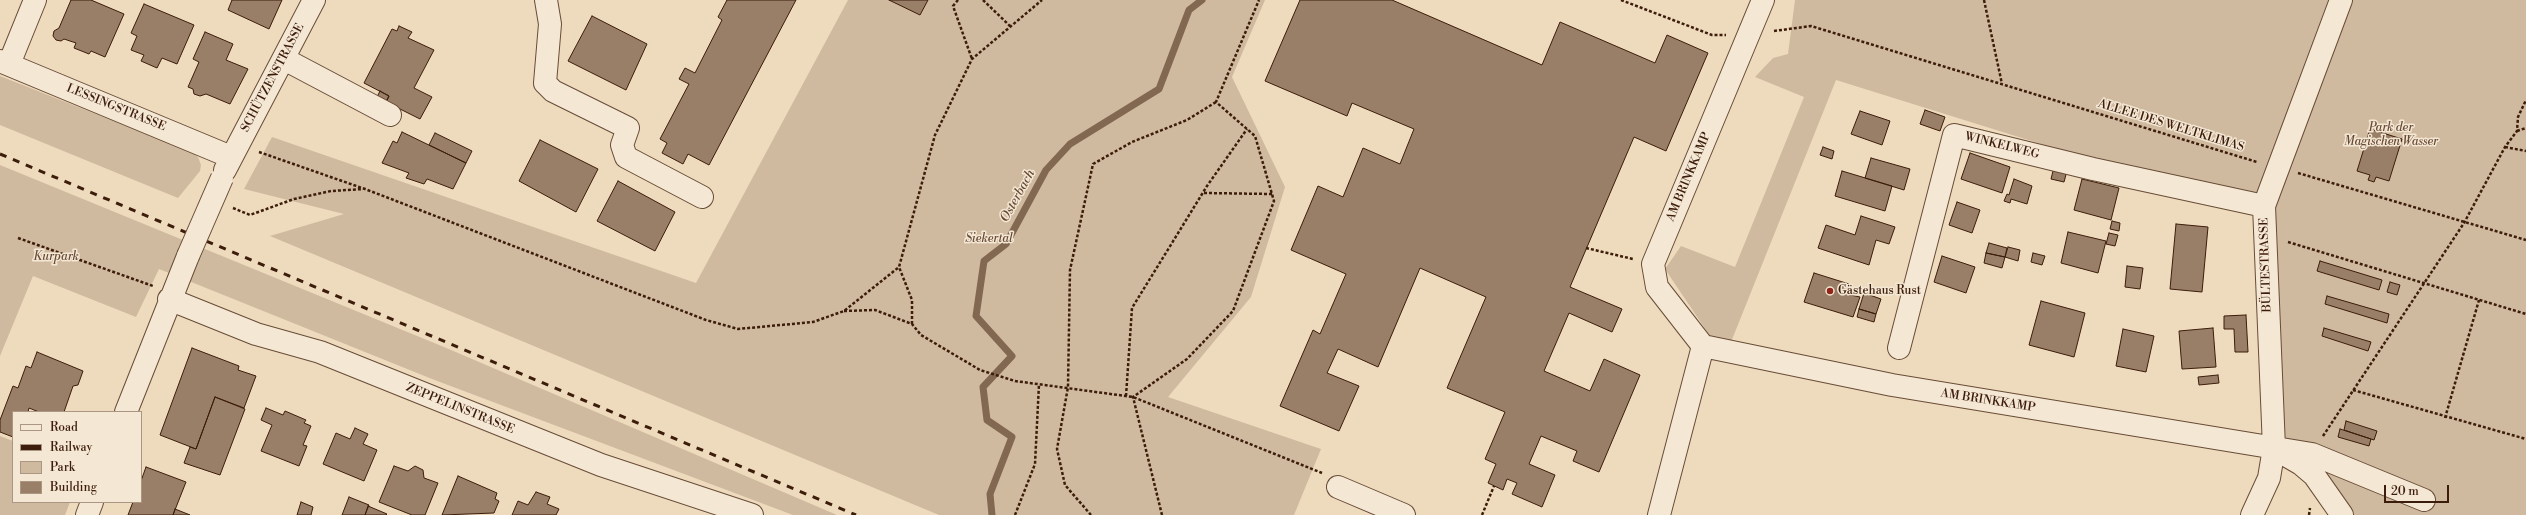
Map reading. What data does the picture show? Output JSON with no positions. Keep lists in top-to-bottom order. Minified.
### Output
{"streets":{"street":["SCHÜTZENSTRASSE","LESSINGSTRASSE","WINKELWEG","AM BRINKKAMP","BÜLTESTRASSE","ZEPPELINSTRASSE"],"path":["ALLEE DES WELTKLIMAS"]},"crossings":[["SCHÜTZENSTRASSE","LESSINGSTRASSE"],["SCHÜTZENSTRASSE","ZEPPELINSTRASSE"],["ALLEE DES WELTKLIMAS","AM BRINKKAMP"],["ALLEE DES WELTKLIMAS","BÜLTESTRASSE"],["WINKELWEG","BÜLTESTRASSE"],["AM BRINKKAMP","BÜLTESTRASSE"]],"water":["Osterbach"],"parks":["Park der Magischen Wasser","Siekertal","Kurpark"],"places":["Gästehaus Rust"],"legend":["Road","Railway","Park","Building"],"scale_bar":"20 m"}
